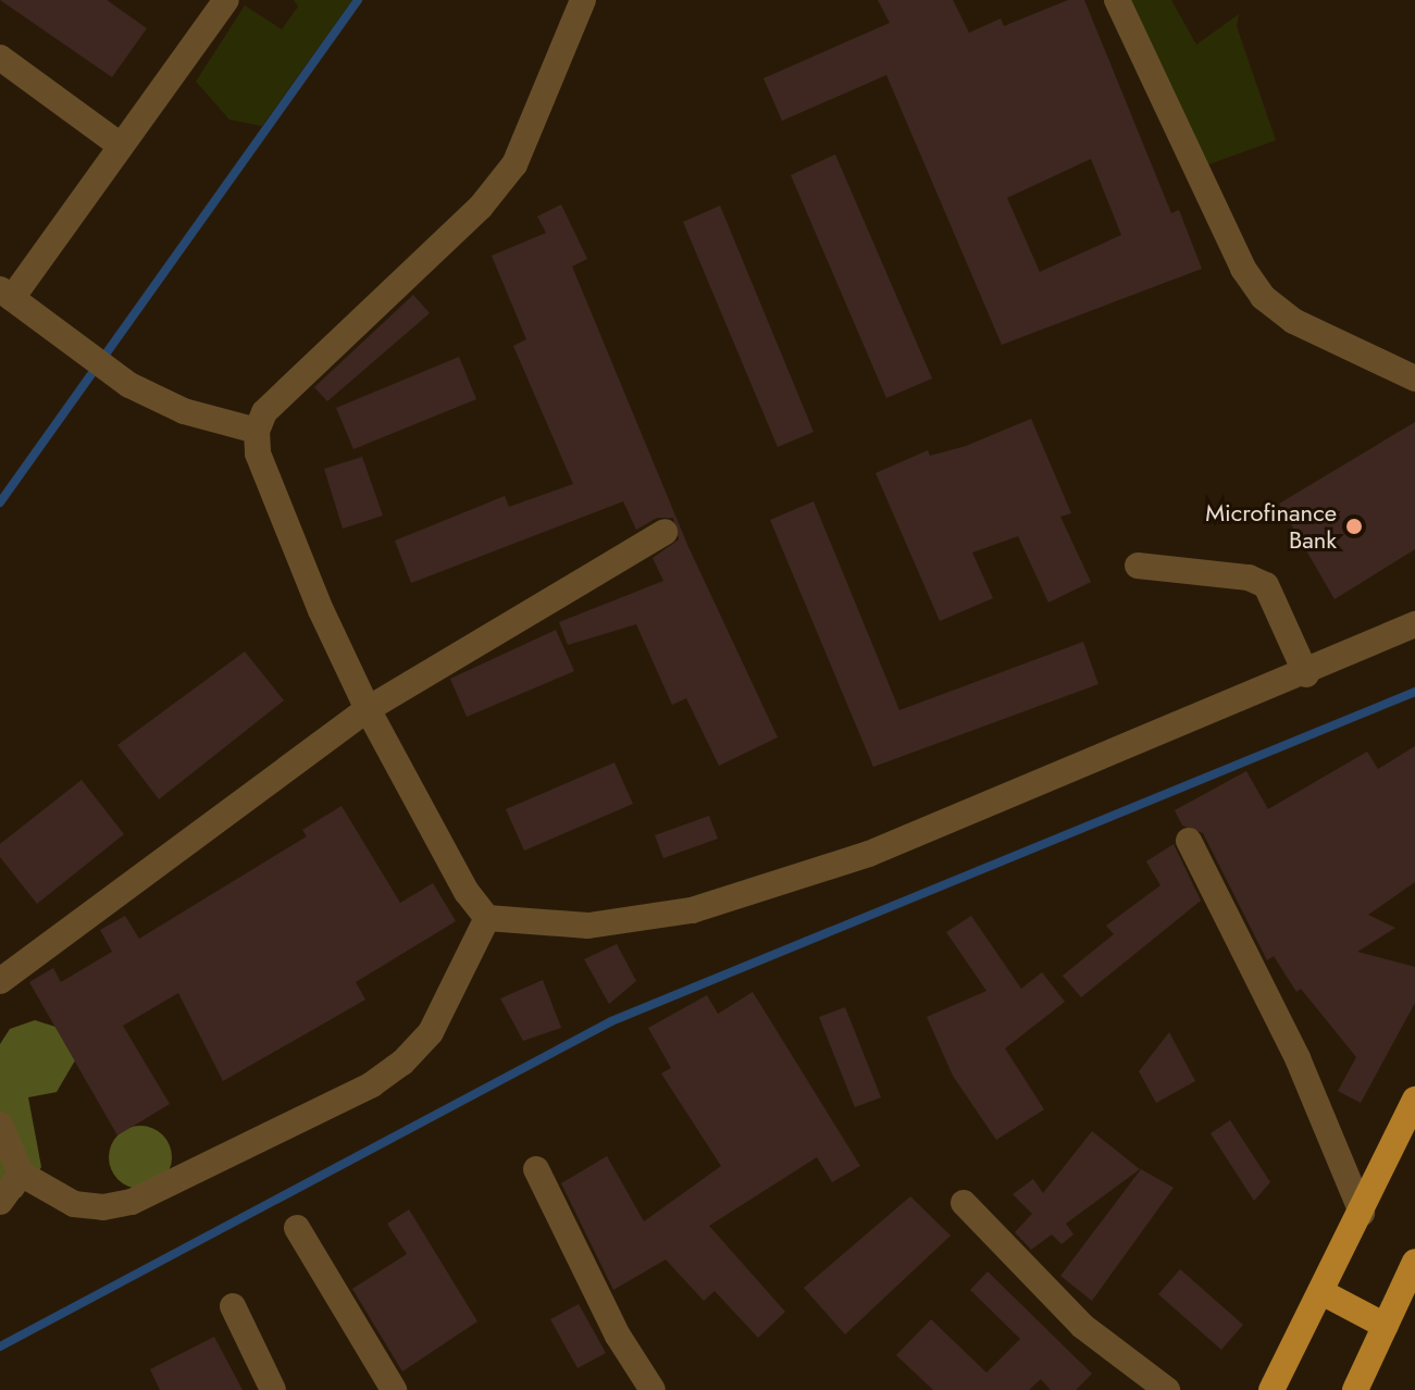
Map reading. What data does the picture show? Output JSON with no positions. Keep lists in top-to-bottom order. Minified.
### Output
{"places":["Microfinance Bank"]}
